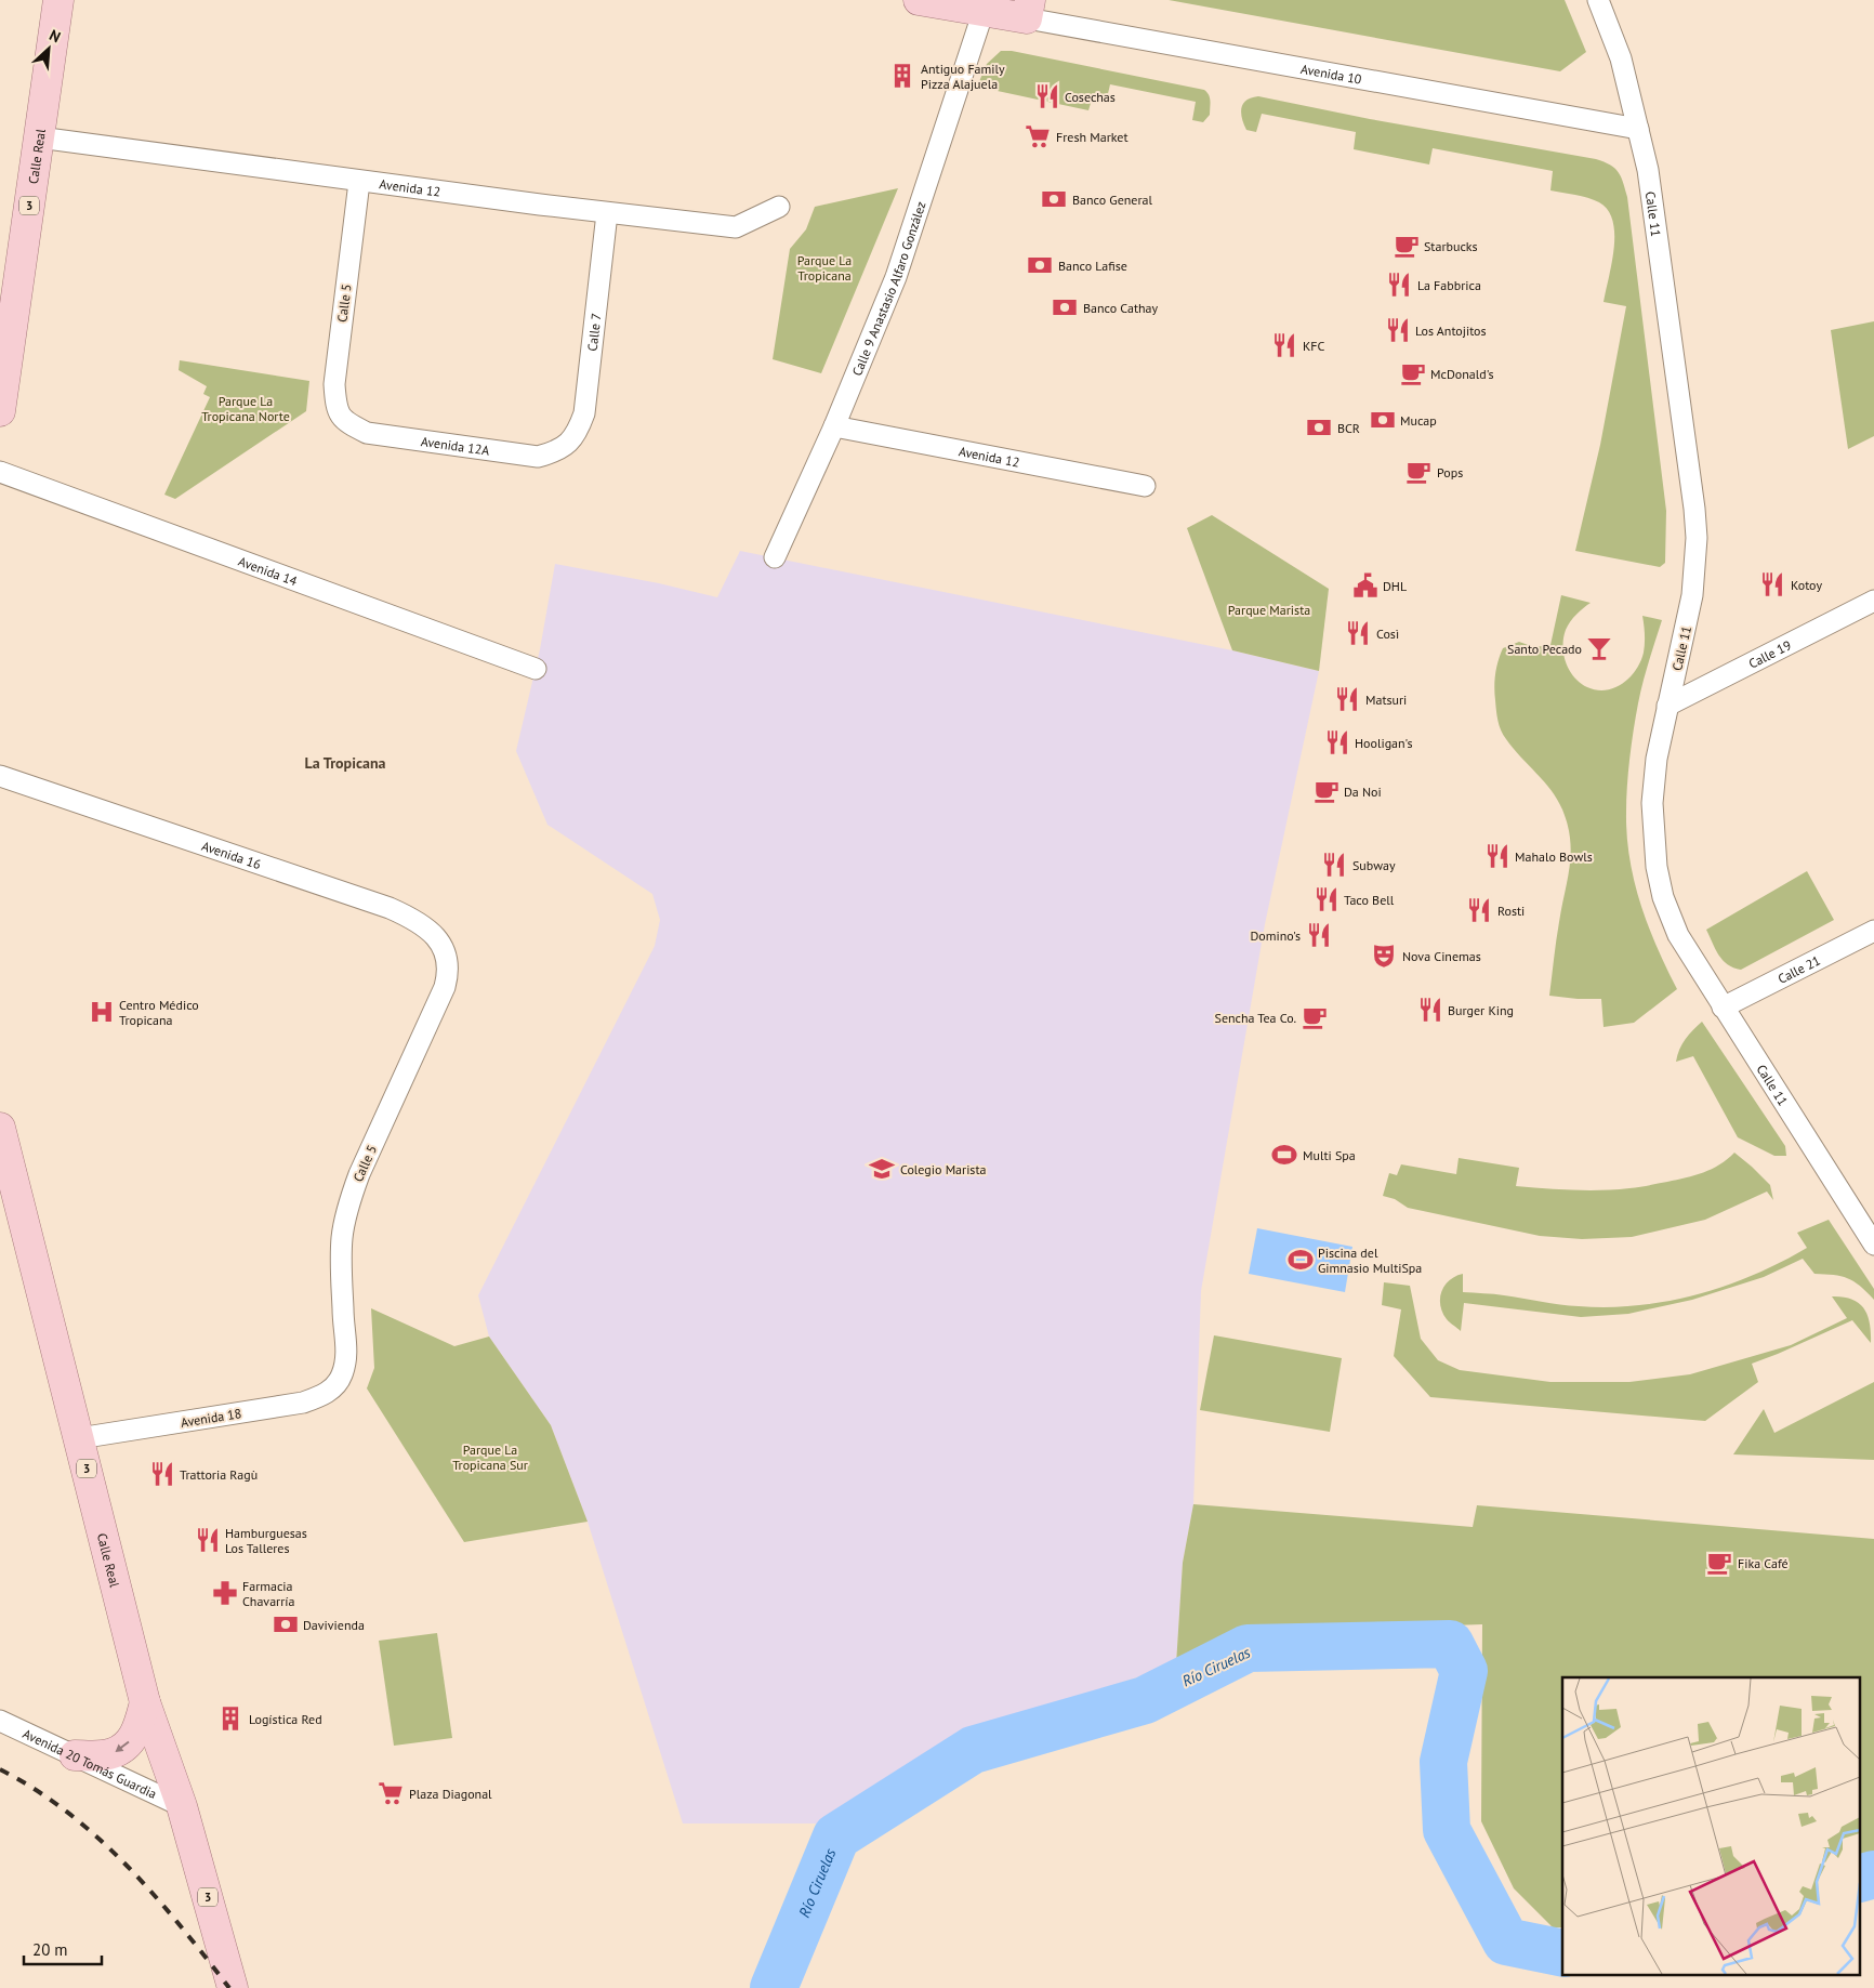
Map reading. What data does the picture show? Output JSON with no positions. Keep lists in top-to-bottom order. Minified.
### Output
{"streets":{"main road":["Calle Real","3"],"street":["Avenida 10","Avenida 12","Calle 11","Calle 9 Anastasio Alfaro González","Calle 5","Calle 7","Avenida 12A","Avenida 14","Calle 19","Avenida 16","Calle 21","Avenida 18","Avenida 20 Tomás Guardia"]},"crossings":[["Avenida 10","Calle 11"],["Calle Real","Avenida 12"],["Calle Real","Avenida 18"],["Calle Real","Avenida 20 Tomás Guardia"],["Avenida 12","Calle 9 Anastasio Alfaro González"],["Avenida 12","Calle 5"],["Avenida 12","Calle 7"],["Calle 11","Calle 19"],["Calle 11","Calle 21"],["Calle 5","Avenida 12A"],["Calle 5","Avenida 16"],["Calle 5","Avenida 18"],["Calle 7","Avenida 12A"]],"districts":["La Tropicana"],"water":["Río Ciruelas"],"parks":["Parque La Tropicana","Parque La Tropicana Norte","Parque Marista","Parque La Tropicana Sur"],"places":{"building":["Antiguo Family Pizza Alajuela","Logística Red"],"restaurant":["Cosechas","La Fabbrica","Los Antojitos","KFC","Kotoy","Così","Matsuri","Hooligan's","Mahalo Bowls","Subway","Taco Bell","Rosti","Domino's","Burger King","Trattoria Ragù","Hamburguesas Los Talleres"],"supermarket":["Fresh Market","Plaza Diagonal"],"bank":["Banco General","Banco Lafise","Banco Cathay","Mucap","BCR","Davivienda"],"cafe":["Starbucks","McDonald's","Pops","Da Noi","Sencha Tea Co.","Fika Café"],"public building":["DHL"],"bar":["Santo Pecado"],"theatre":["Nova Cinemas"],"hospital":["Centro Médico Tropicana"],"sports":["Multi Spa","Piscina del Gimnasio MultiSpa"],"school or university":["Colegio Marista"],"pharmacy":["Farmacia Chavarría"]},"scale_bar":"20 m","north":"top right"}
